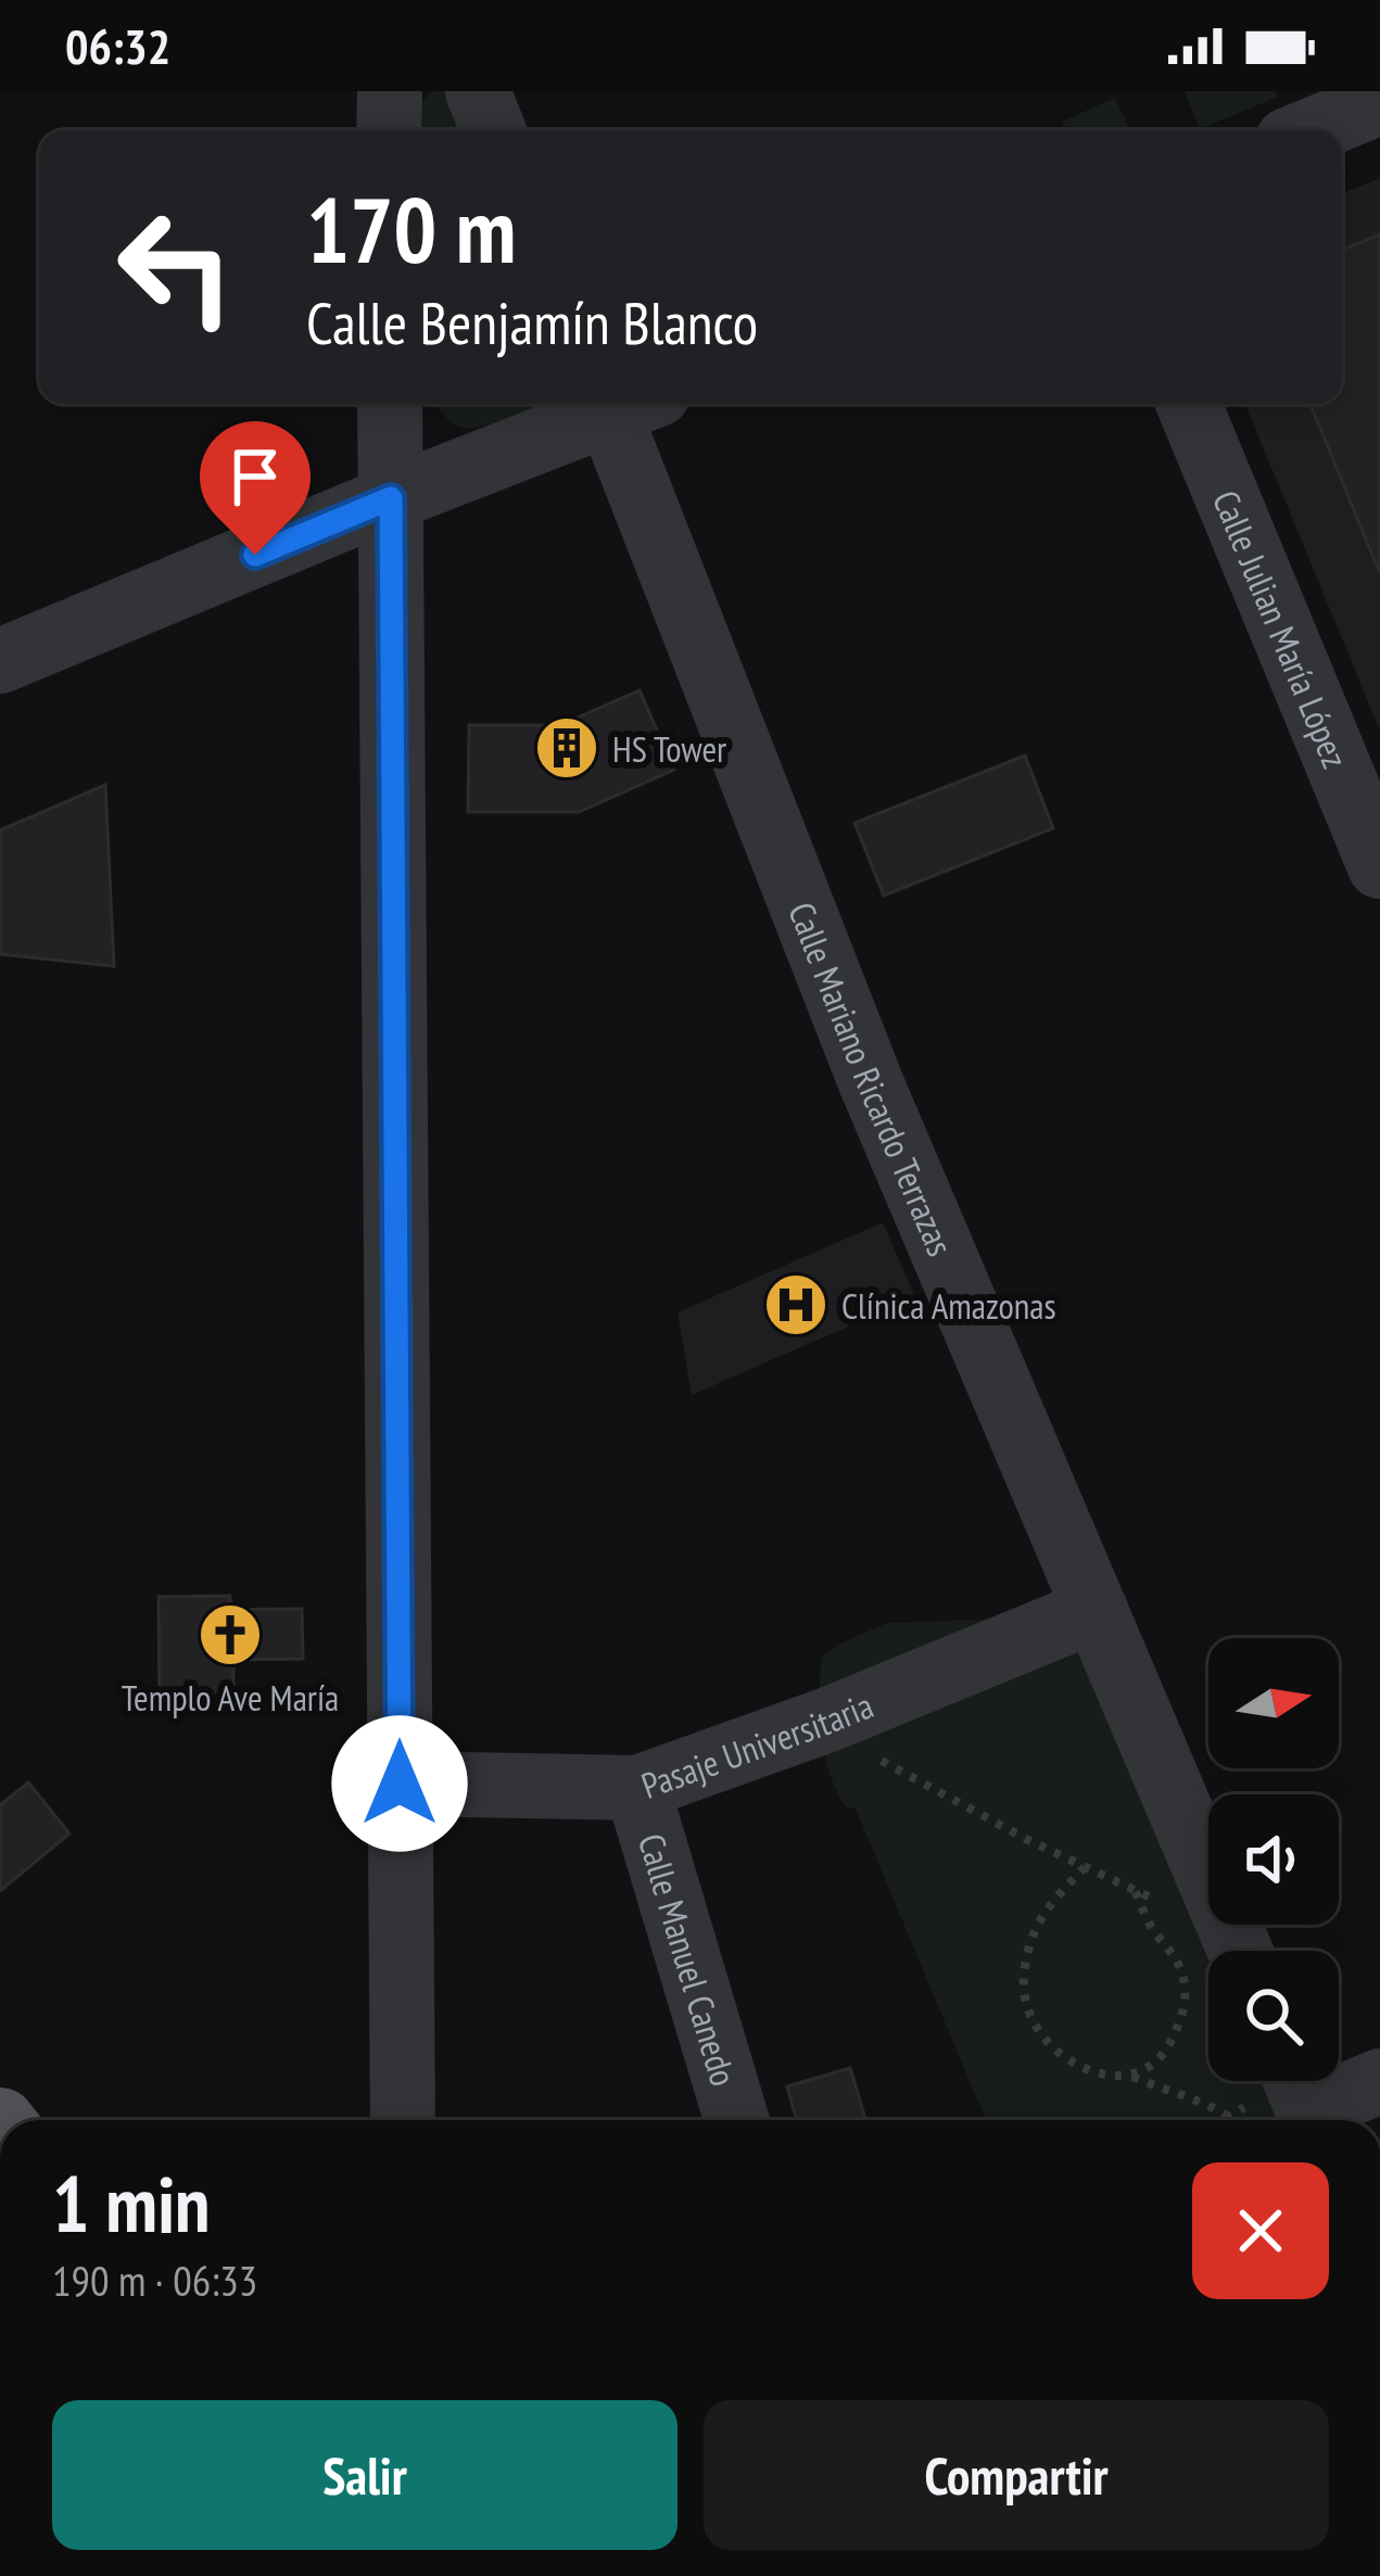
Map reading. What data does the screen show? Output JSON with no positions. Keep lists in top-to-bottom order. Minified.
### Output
{"streets":{"street":["Calle Julian María López","Calle Mariano Ricardo Terrazas","Pasaje Universitaria","Calle Manuel Canedo"]},"crossings":[["Calle Mariano Ricardo Terrazas","Pasaje Universitaria"],["Pasaje Universitaria","Calle Manuel Canedo"]],"places":{"building":["HS Tower"],"hospital":["Clínica Amazonas"],"church":["Templo Ave María"]},"north":"right","page":{"status":"06:32","turn":["170 m","Calle Benjamín Blanco"],"heading":["1 min","190 m · 06:33"],"buttons":["Salir","Compartir"]}}
